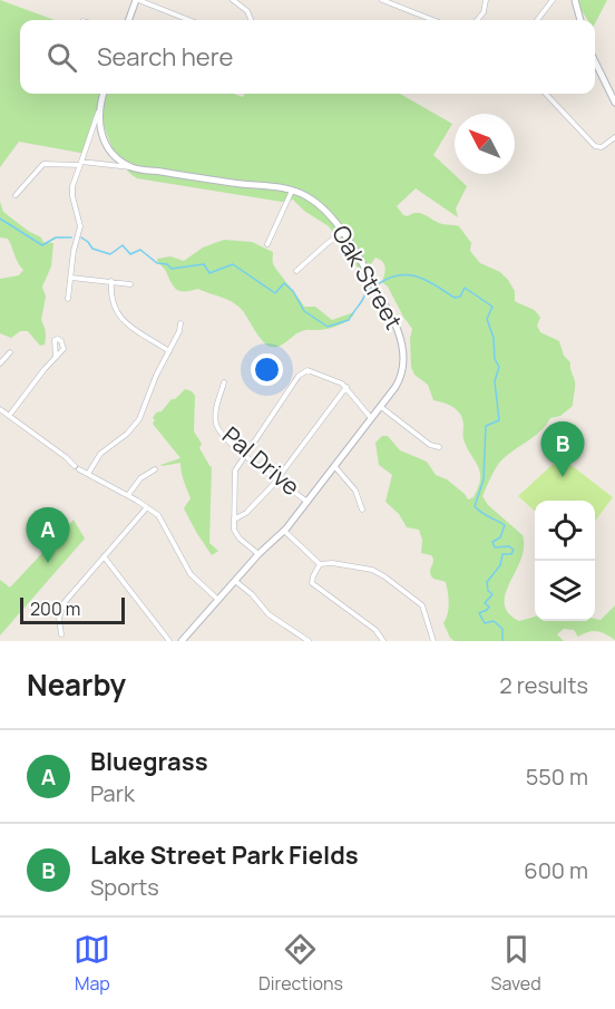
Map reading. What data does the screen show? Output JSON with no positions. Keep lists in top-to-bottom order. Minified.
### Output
{"streets":{"street":["Oak Street","Pal Drive"]},"crossings":[["Oak Street","Pal Drive"]],"scale_bar":"200 m","north":"top left","page":{"search":"Search here","pins":["B","A"],"scale":"200 m","heading":["Nearby","2 results"],"list":[{"mark":"A","name":"Bluegrass","note":"Park","value":"550 m"},{"mark":"B","name":"Lake Street Park Fields","note":"Sports","value":"600 m"}],"nav":["Map","Directions","Saved"]}}
